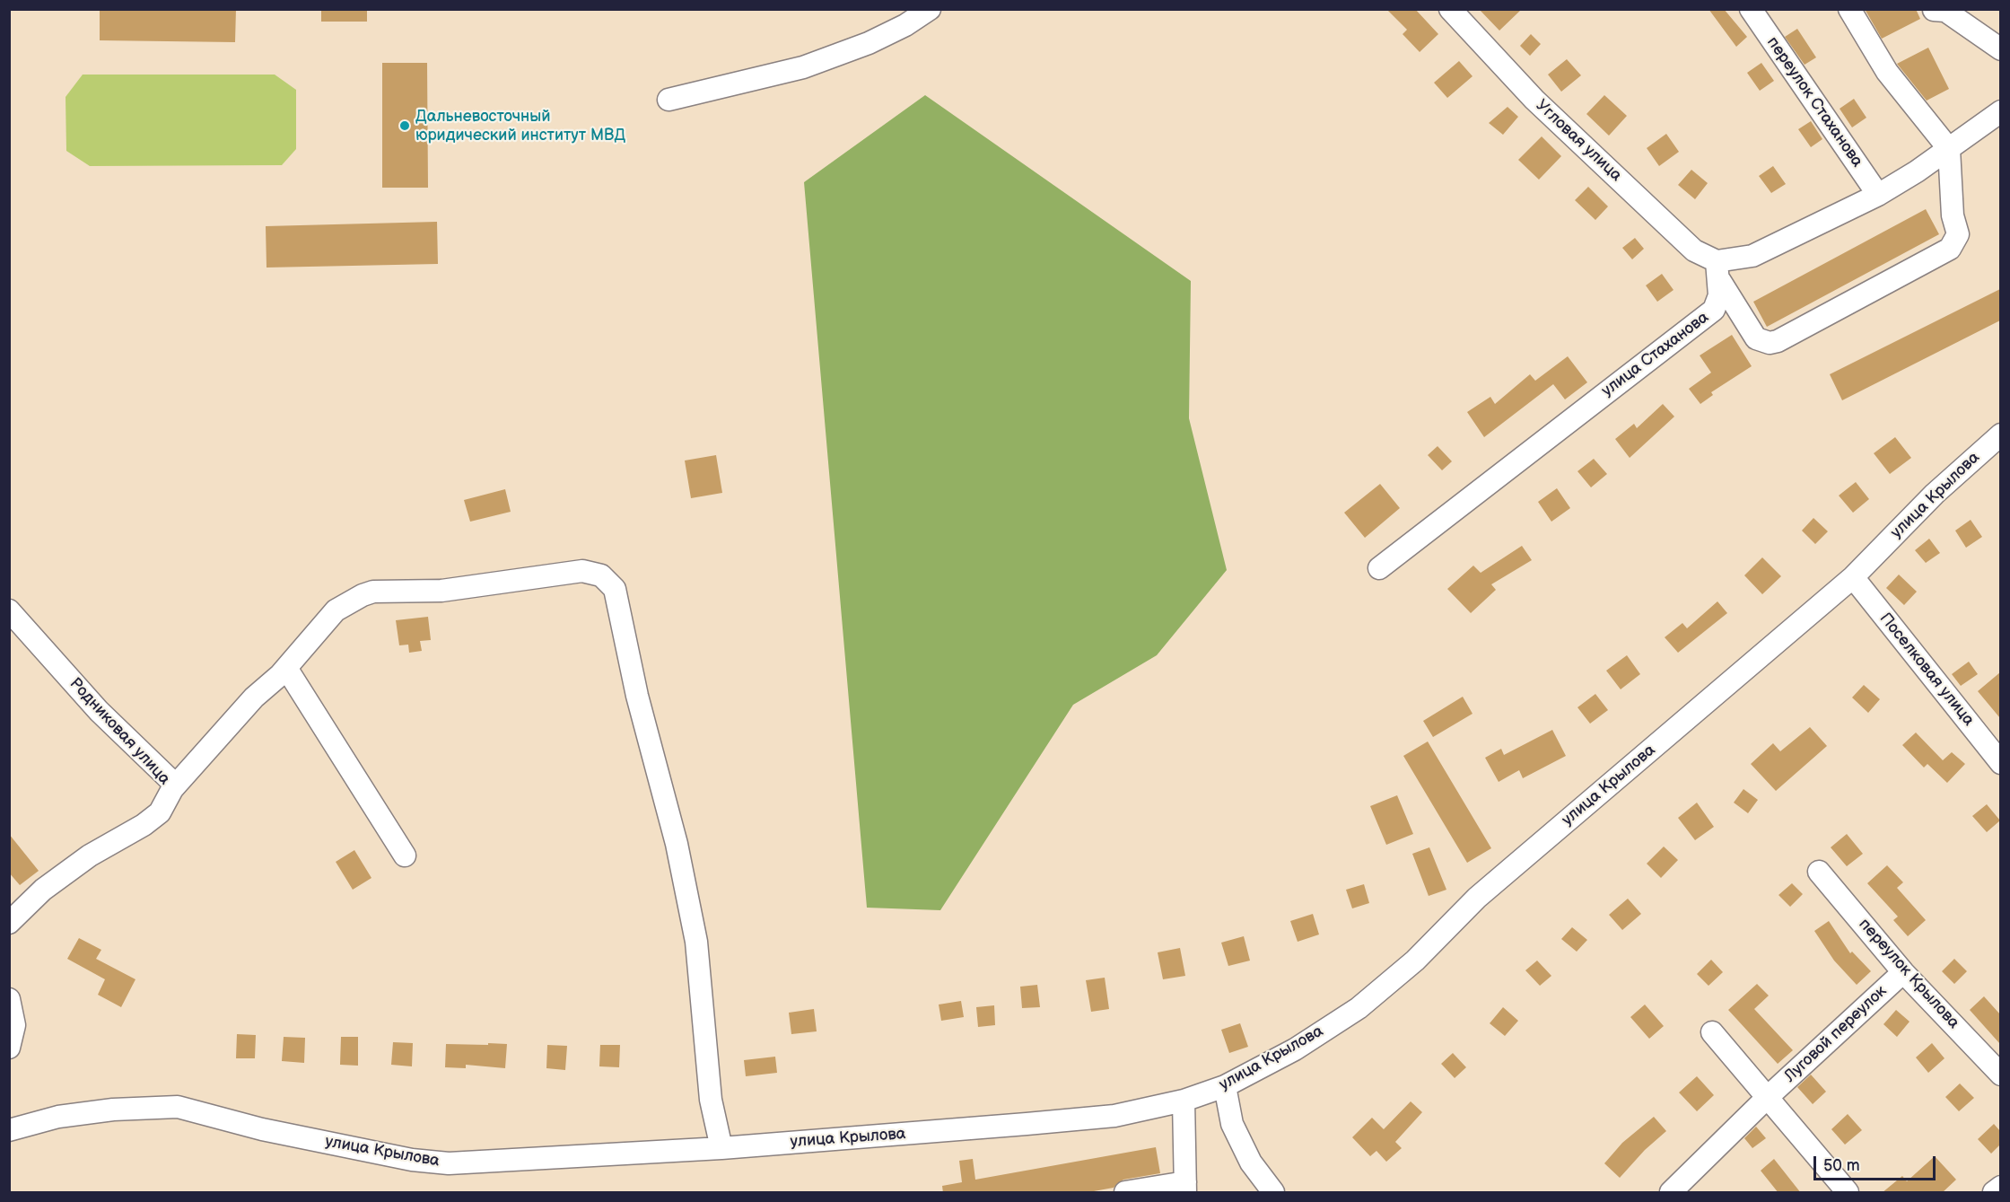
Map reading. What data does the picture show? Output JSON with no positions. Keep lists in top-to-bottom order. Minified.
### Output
{"streets":{"street":["переулок Стаханова","Угловая улица","улица Стаханова","улица Крылова","Поселковая улица","Родниковая улица","переулок Крылова","Луговой переулок"]},"crossings":[["Угловая улица","улица Стаханова"],["улица Крылова","Поселковая улица"],["переулок Крылова","Луговой переулок"]],"places":["Дальневосточный юридический институт МВД"],"scale_bar":"50 m"}
